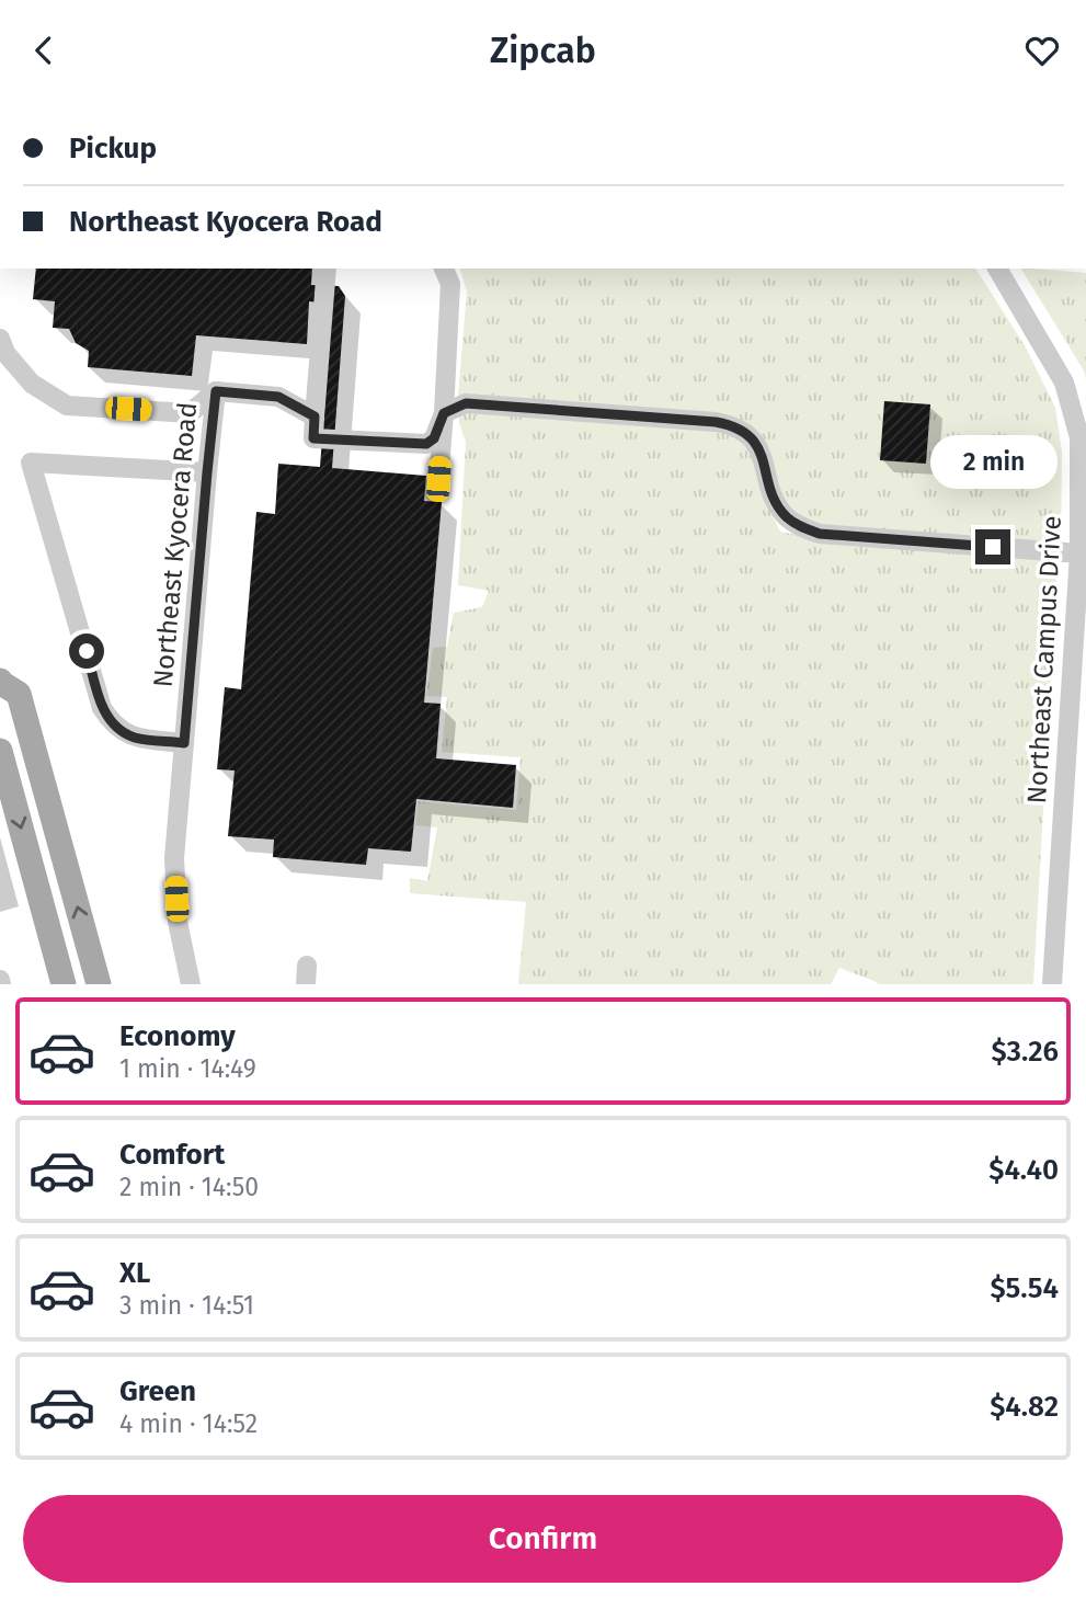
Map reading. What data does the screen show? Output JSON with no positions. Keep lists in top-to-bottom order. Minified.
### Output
{"streets":{"street":["Northeast Kyocera Road","Northeast Campus Drive"]},"page":{"header":"Zipcab","banner":["Pickup","Northeast Kyocera Road"],"bubble":"2 min","list":[{"name":"Economy","note":"1 min · 14:49","value":"$3.26"},{"name":"Comfort","note":"2 min · 14:50","value":"$4.40"},{"name":"XL","note":"3 min · 14:51","value":"$5.54"},{"name":"Green","note":"4 min · 14:52","value":"$4.82"}],"buttons":"Confirm"}}
